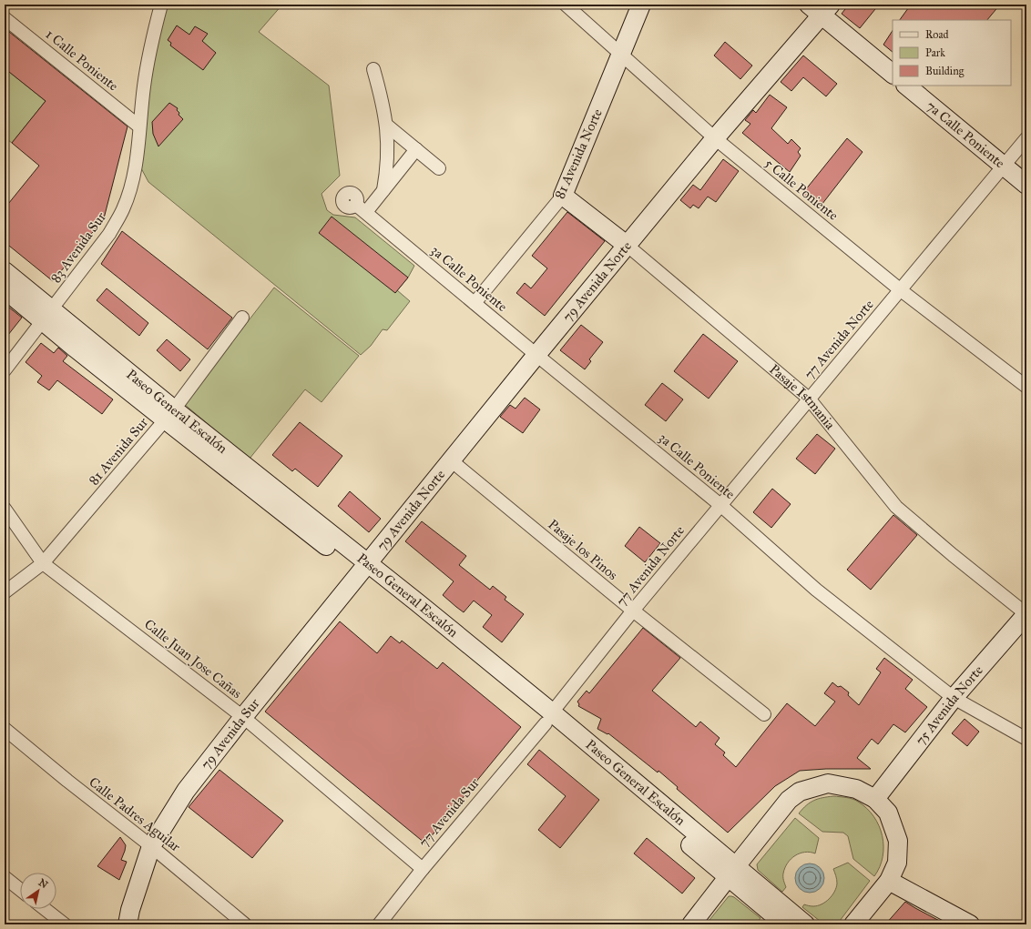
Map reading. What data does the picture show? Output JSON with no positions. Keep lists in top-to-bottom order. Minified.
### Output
{"streets":{"main road":["7a Calle Poniente","81 Avenida Norte","79 Avenida Norte","Pasaje Istmania","Paseo General Escalón","75 Avenida Norte","79 Avenida Sur"],"street":["1 Calle Poniente","5 Calle Poniente","83 Avenida Sur","3a Calle Poniente","77 Avenida Norte","81 Avenida Sur","Pasaje los Pinos","Calle Juan Jose Cañas","77 Avenida Sur","Calle Padres Aguilar"]},"crossings":[["1 Calle Poniente","83 Avenida Sur"],["7a Calle Poniente","77 Avenida Norte"],["81 Avenida Norte","5 Calle Poniente"],["81 Avenida Norte","3a Calle Poniente"],["81 Avenida Norte","Pasaje Istmania"],["5 Calle Poniente","79 Avenida Norte"],["5 Calle Poniente","77 Avenida Norte"],["83 Avenida Sur","Paseo General Escalón"],["3a Calle Poniente","79 Avenida Norte"],["3a Calle Poniente","77 Avenida Norte"],["3a Calle Poniente","75 Avenida Norte"],["79 Avenida Norte","Pasaje Istmania"],["79 Avenida Norte","Paseo General Escalón"],["79 Avenida Norte","Pasaje los Pinos"],["79 Avenida Norte","79 Avenida Sur"],["77 Avenida Norte","Pasaje Istmania"],["77 Avenida Norte","Paseo General Escalón"],["77 Avenida Norte","Pasaje los Pinos"],["77 Avenida Norte","77 Avenida Sur"],["Pasaje Istmania","75 Avenida Norte"],["Paseo General Escalón","81 Avenida Sur"],["Paseo General Escalón","79 Avenida Sur"],["Paseo General Escalón","77 Avenida Sur"],["81 Avenida Sur","Calle Juan Jose Cañas"],["Calle Juan Jose Cañas","79 Avenida Sur"],["Calle Juan Jose Cañas","77 Avenida Sur"],["79 Avenida Sur","Calle Padres Aguilar"]],"legend":["Road","Park","Building"],"north":"top right"}
